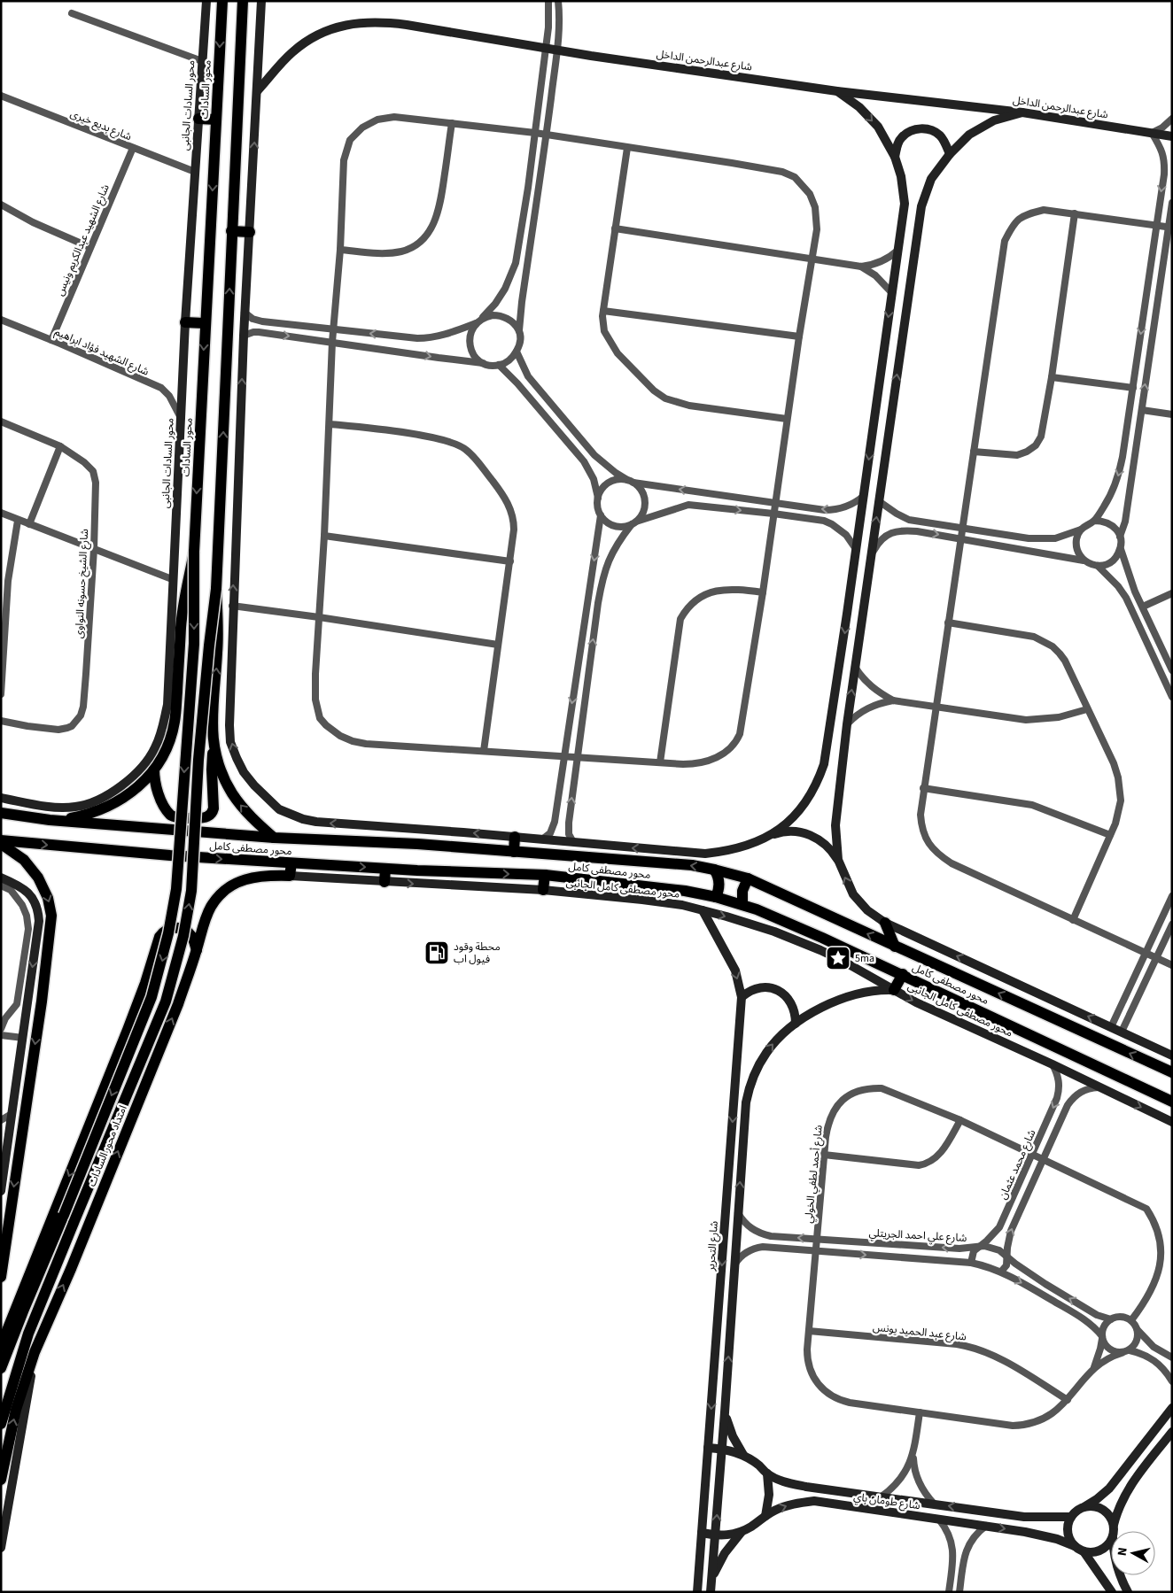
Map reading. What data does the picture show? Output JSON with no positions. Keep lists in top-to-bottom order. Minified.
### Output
{"streets":{"main road":["محور السادات","محور مصطفى كامل","امتداد محور السادات"],"street":["شارع عبدالرحمن الداخل","محور السادات الجانبى","شارع بديع خيرى","شارع الشهيد عبدالكريم ونيس","شارع الشهيد فؤاد ابراهيم","شارع الشيخ حسونه النواوى","محور مصطفى كامل الجانبى","شارع محمد عثمان","شارع أحمد لطفي الخولي","شارع علي احمد الجريتلي","شارع التحرير","شارع عبد الحميد يونس","شارع طومان باي"]},"crossings":[["محور السادات","محور مصطفى كامل"],["محور السادات الجانبى","شارع بديع خيرى"],["محور السادات الجانبى","شارع الشهيد فؤاد ابراهيم"],["شارع بديع خيرى","شارع الشهيد عبدالكريم ونيس"],["شارع الشهيد عبدالكريم ونيس","شارع الشهيد فؤاد ابراهيم"],["محور مصطفى كامل الجانبى","امتداد محور السادات"],["محور مصطفى كامل الجانبى","شارع محمد عثمان"],["محور مصطفى كامل الجانبى","شارع التحرير"],["شارع محمد عثمان","شارع أحمد لطفي الخولي"],["شارع محمد عثمان","شارع علي احمد الجريتلي"],["شارع أحمد لطفي الخولي","شارع علي احمد الجريتلي"],["شارع أحمد لطفي الخولي","شارع عبد الحميد يونس"],["شارع التحرير","شارع طومان باي"]],"places":{"fuel station":["محطة وقود فيول اب"],"place":["5ma"]},"north":"left"}
